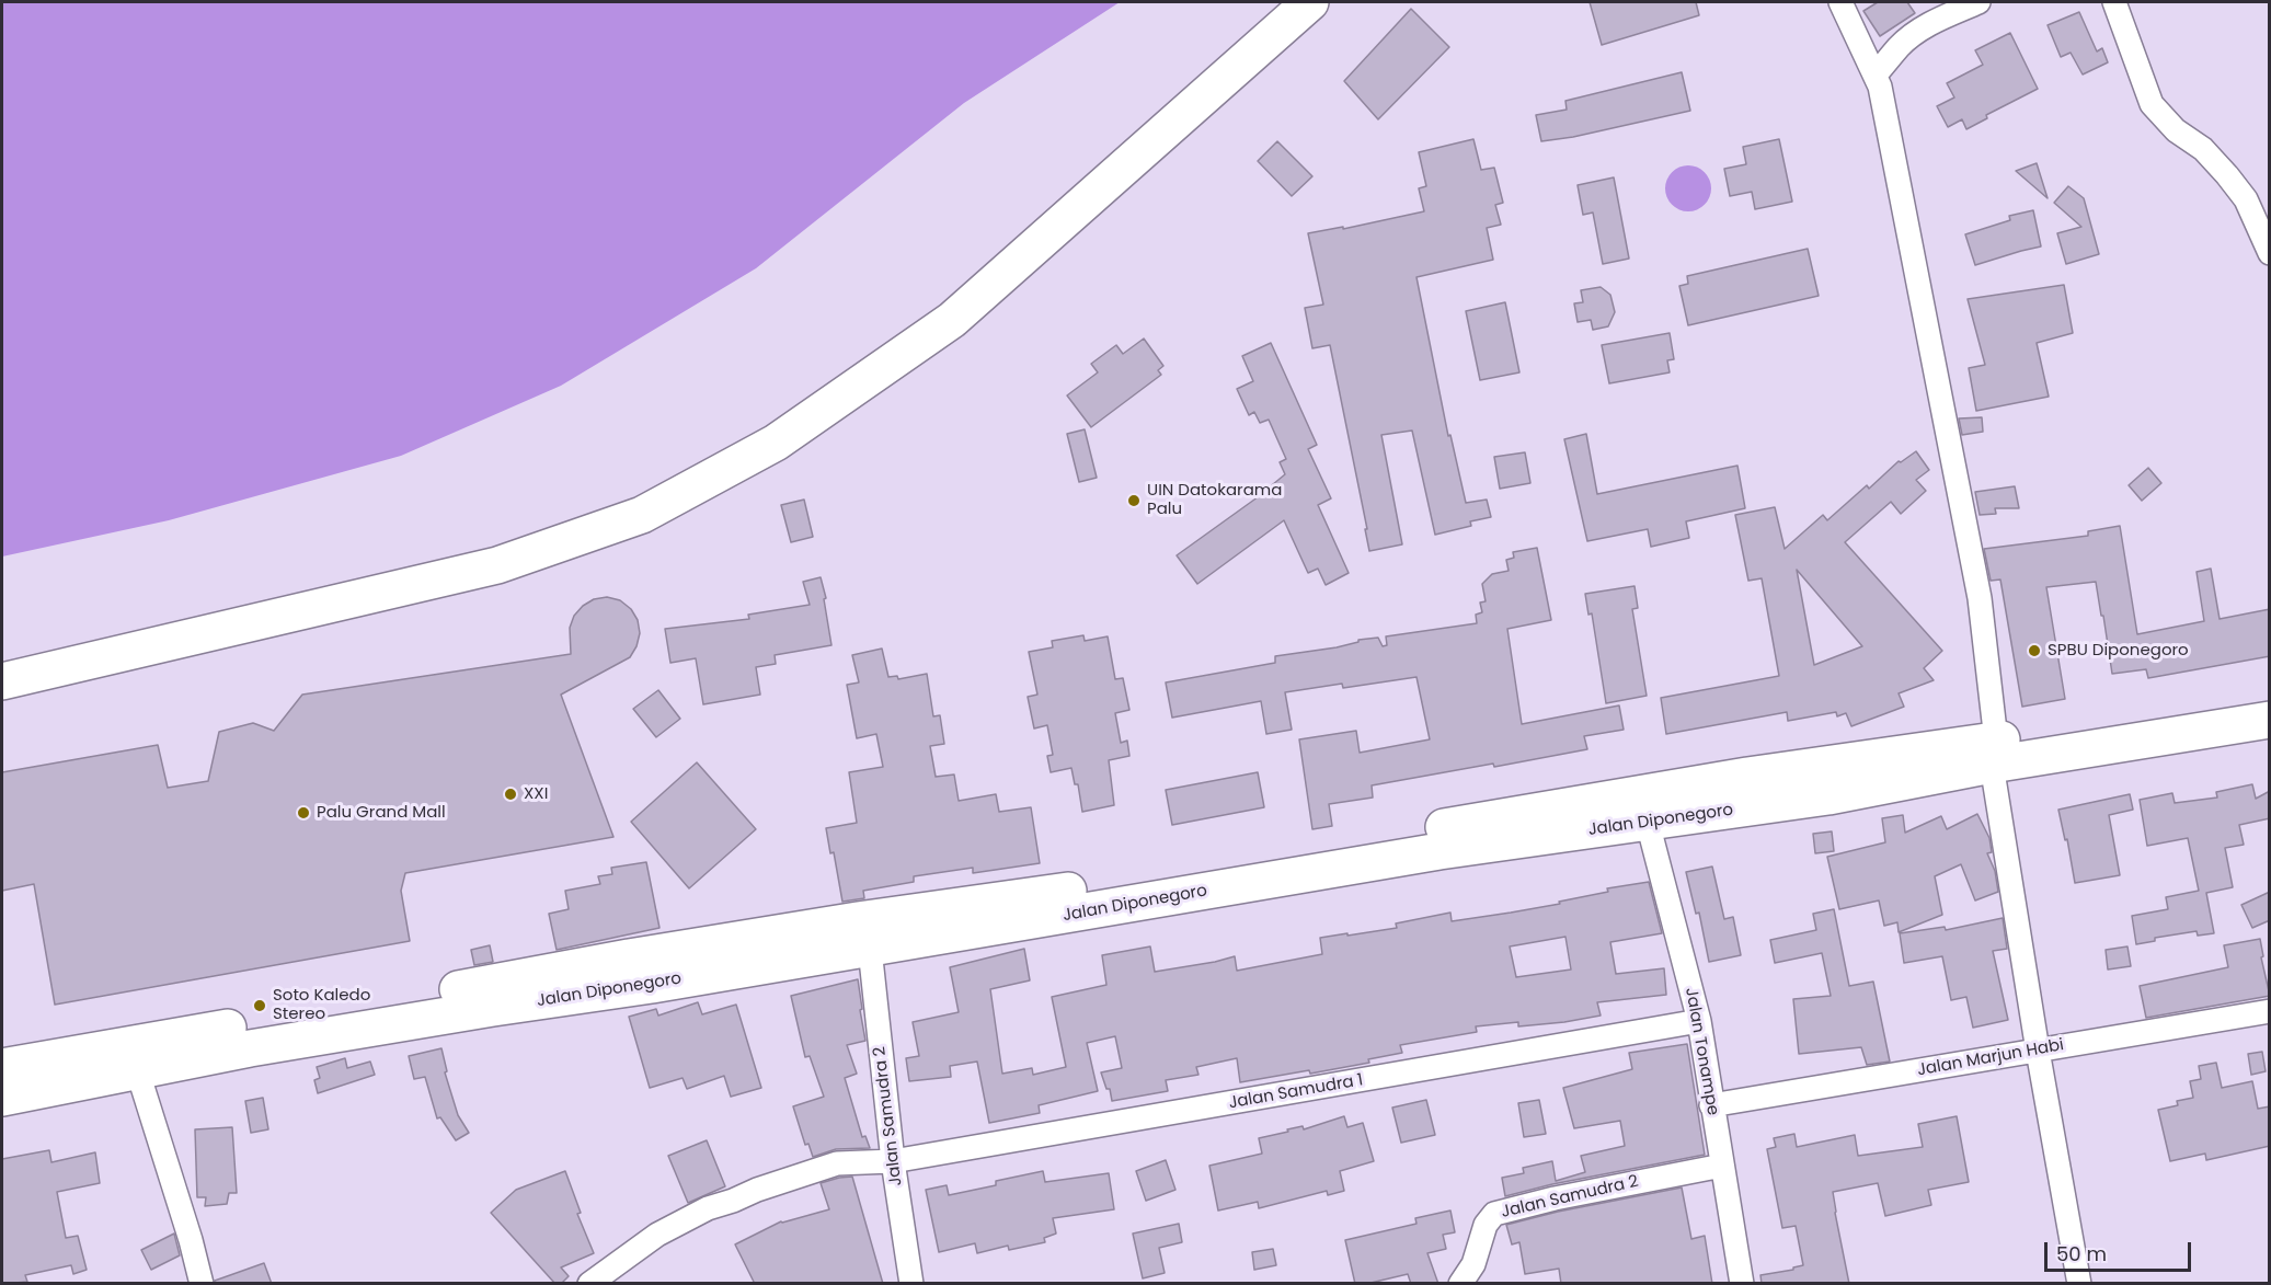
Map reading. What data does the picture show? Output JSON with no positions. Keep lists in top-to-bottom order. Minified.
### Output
{"streets":{"main road":["Jalan Diponegoro"],"street":["Jalan Tonampe","Jalan Marjun Habi","Jalan Samudra 1","Jalan Samudra 2"]},"crossings":[["Jalan Diponegoro","Jalan Tonampe"],["Jalan Diponegoro","Jalan Samudra 2"],["Jalan Tonampe","Jalan Marjun Habi"],["Jalan Tonampe","Jalan Samudra 1"],["Jalan Tonampe","Jalan Samudra 2"],["Jalan Samudra 1","Jalan Samudra 2"]],"places":["UIN Datokarama Palu","SPBU Diponegoro","XXI","Palu Grand Mall","Soto Kaledo Stereo"],"scale_bar":"50 m"}
